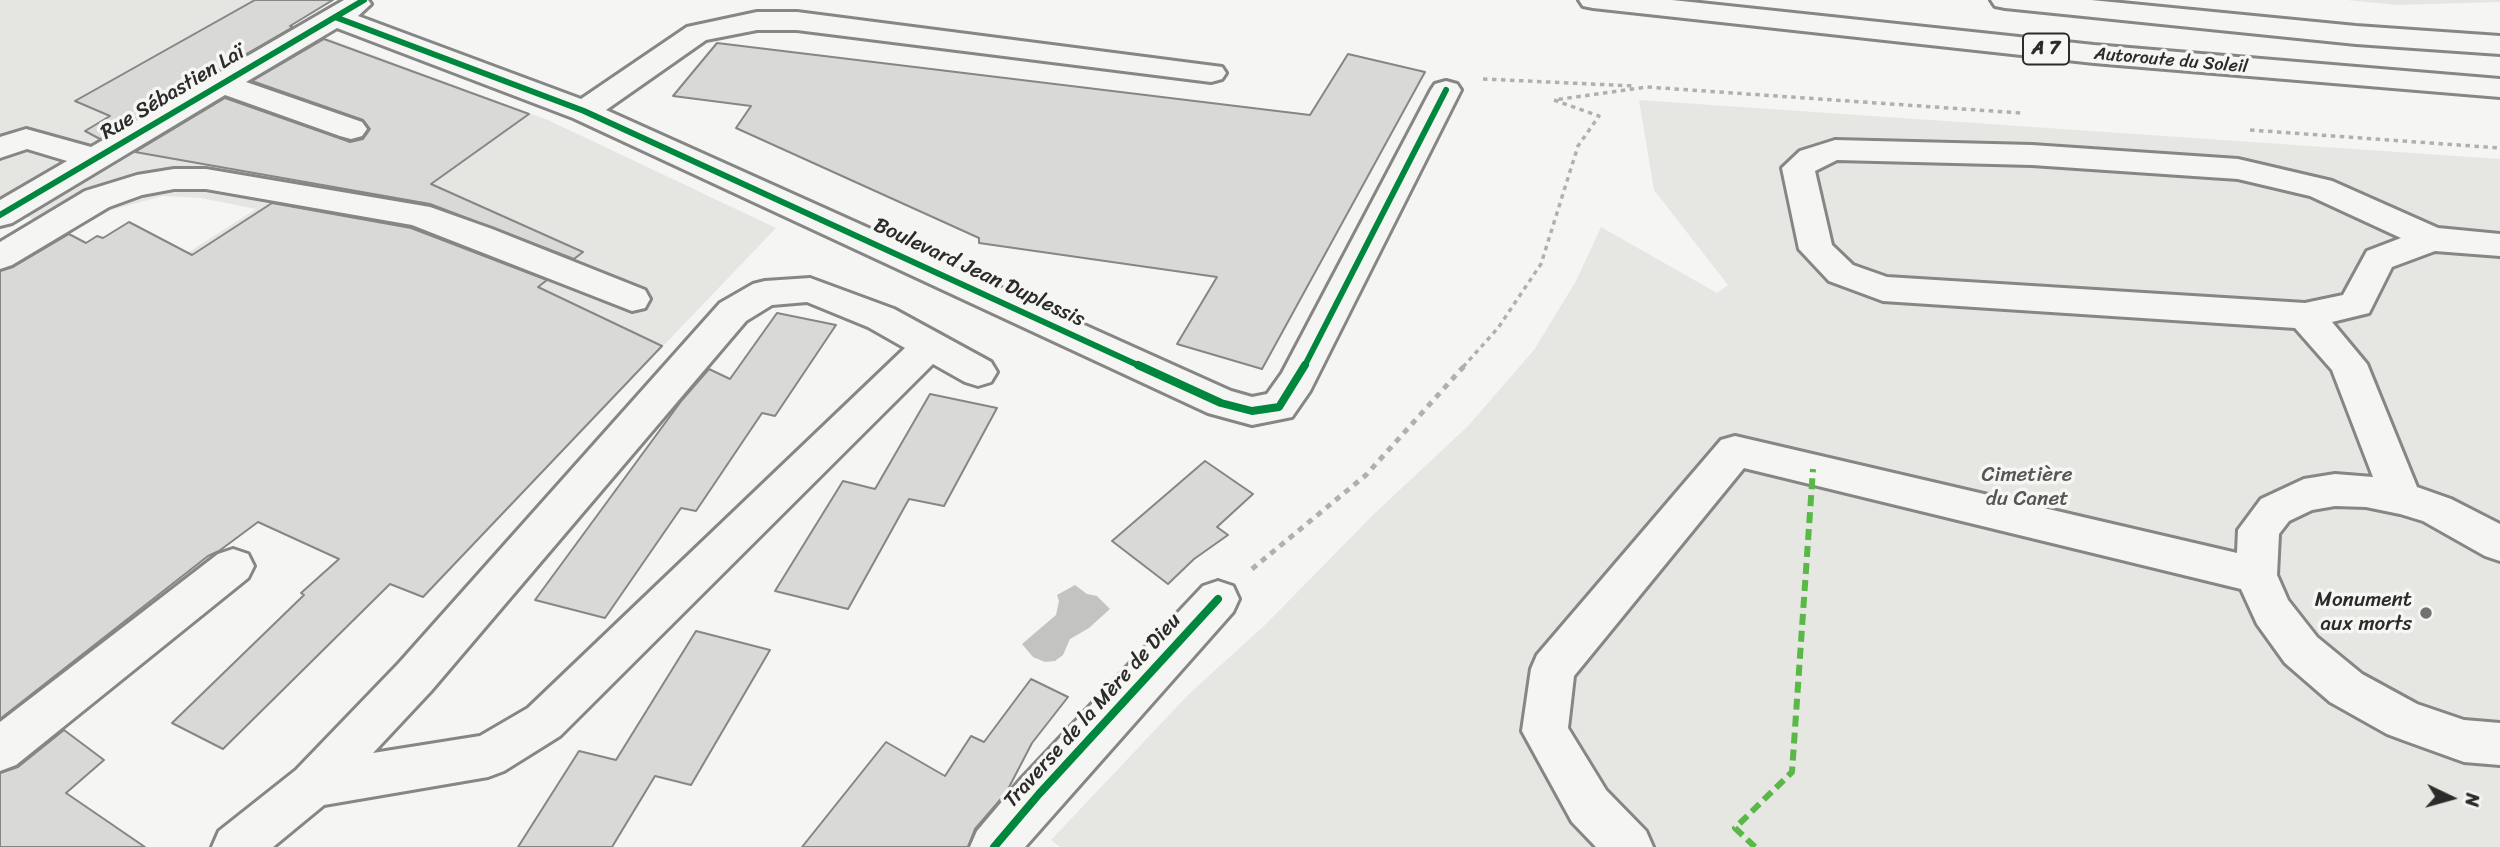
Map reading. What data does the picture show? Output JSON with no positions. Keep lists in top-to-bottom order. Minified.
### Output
{"streets":{"main road":["A 7","Autoroute du Soleil","Rue Sébastien Laï","Boulevard Jean Duplessis","Traverse de la Mère de Dieu"]},"crossings":[["Rue Sébastien Laï","Boulevard Jean Duplessis"]],"parks":["Cimetière du Canet"],"places":["Monument aux morts"],"north":"right"}
